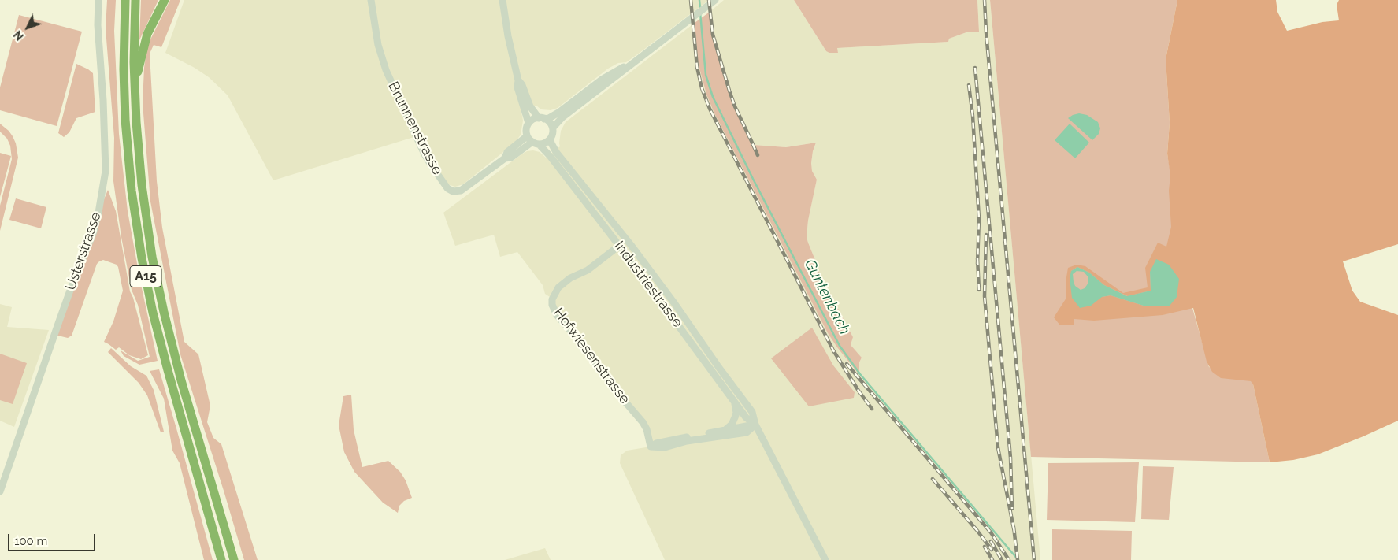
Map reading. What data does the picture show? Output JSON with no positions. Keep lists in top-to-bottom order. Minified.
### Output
{"streets":{"highway":["A15"],"main road":["Brunnenstrasse","Usterstrasse","Industriestrasse","Hofwiesenstrasse"]},"crossings":[["Brunnenstrasse","Industriestrasse"],["Industriestrasse","Hofwiesenstrasse"]],"water":["Guntenbach"],"scale_bar":"100 m","north":"bottom left"}
